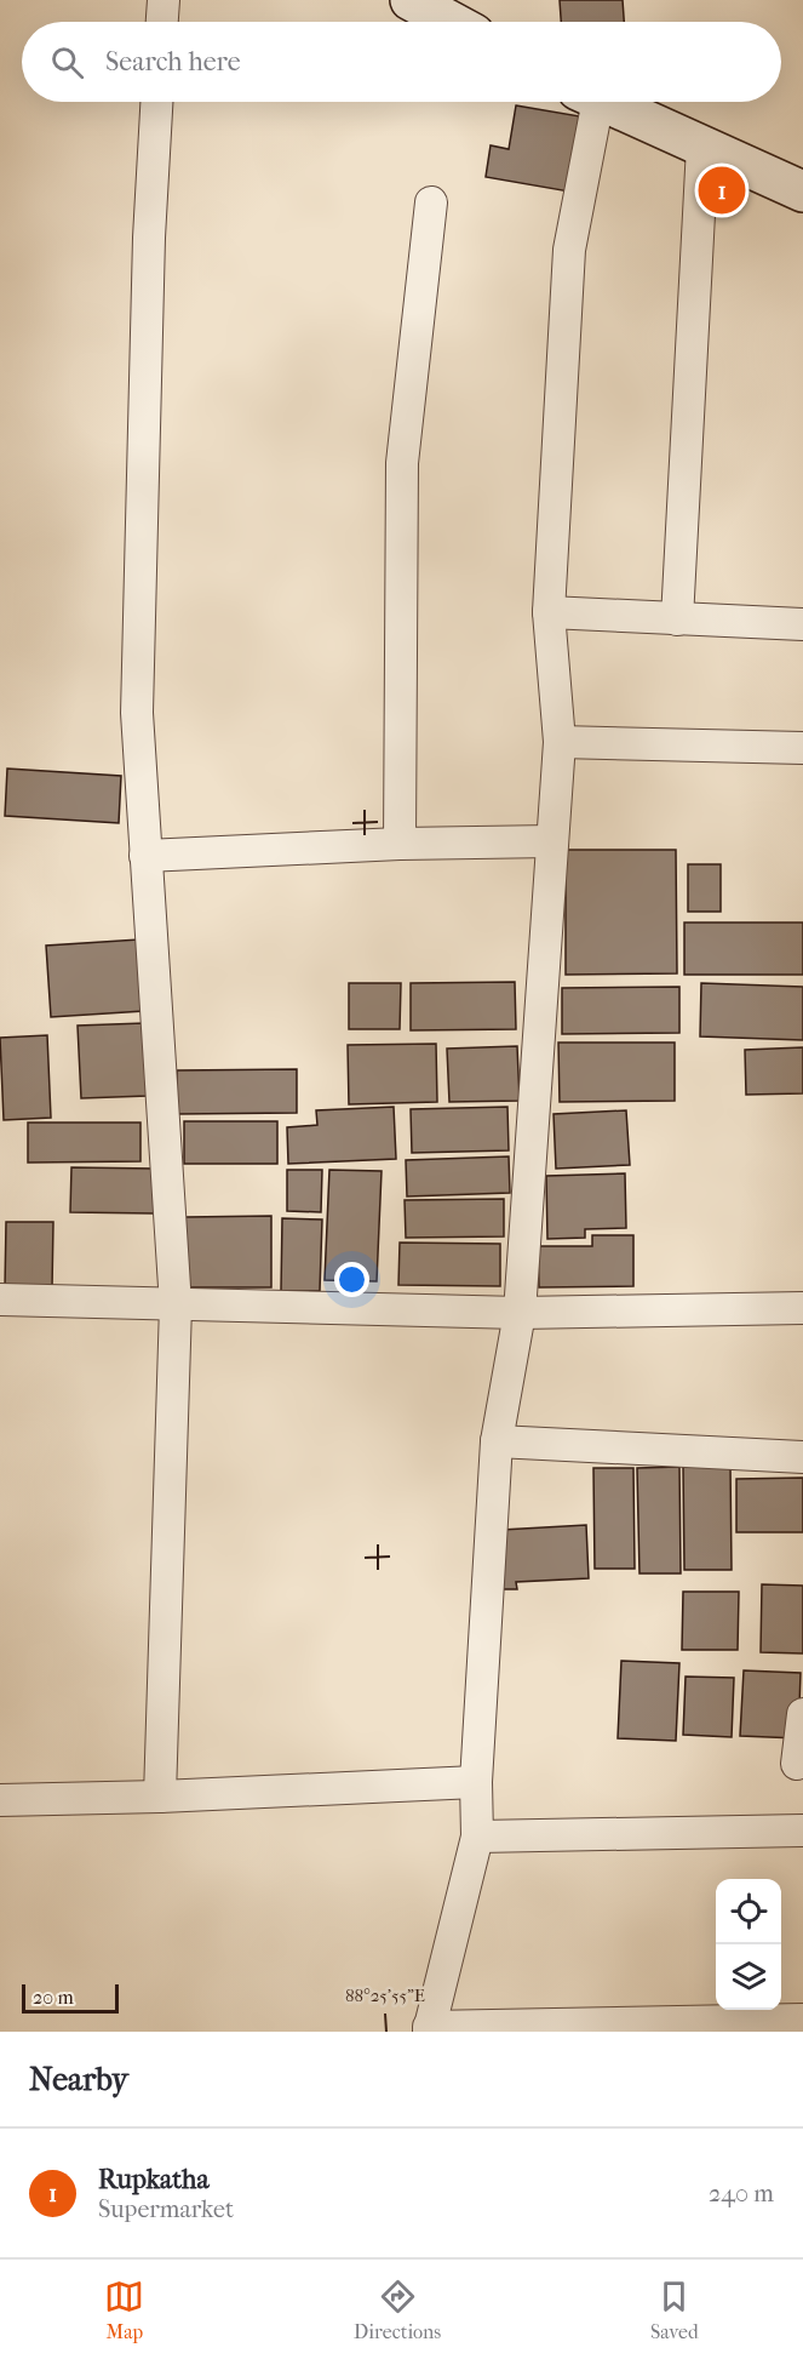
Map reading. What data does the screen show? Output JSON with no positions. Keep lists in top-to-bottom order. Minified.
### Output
{"scale_bar":"20 m","page":{"search":"Search here","pins":"1","scale":"20 m","heading":"Nearby","list":[{"mark":"1","name":"Rupkatha","note":"Supermarket","value":"240 m"}],"nav":["Map","Directions","Saved"]},"coordinates":["88°25'55\"E"]}
